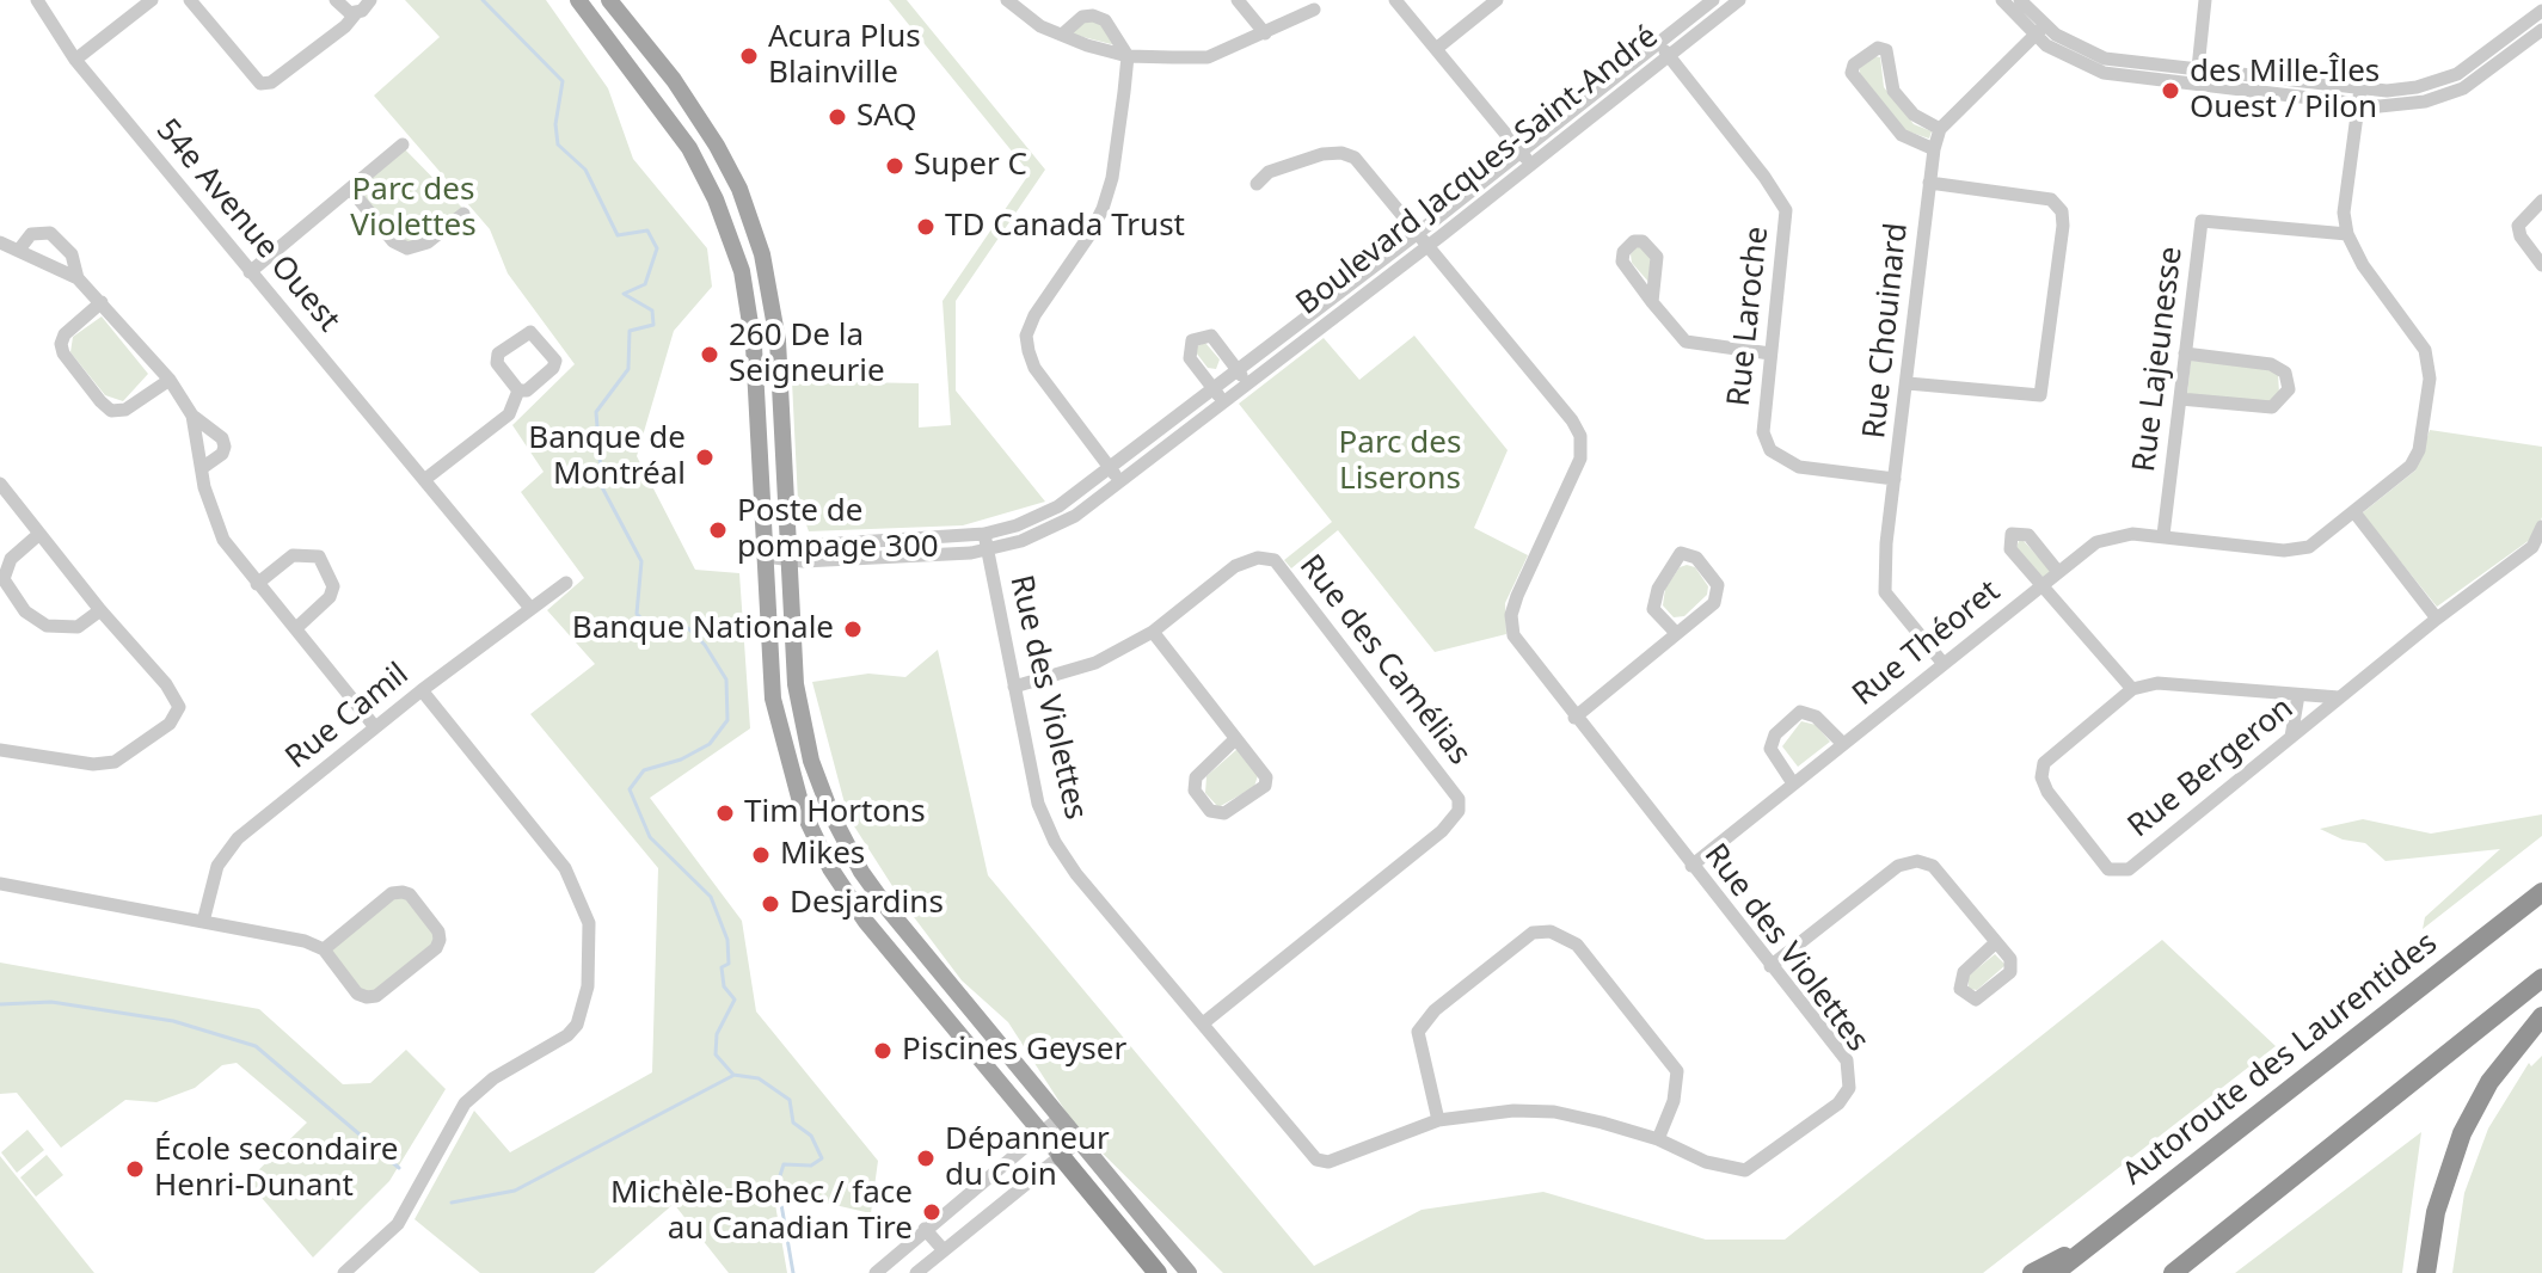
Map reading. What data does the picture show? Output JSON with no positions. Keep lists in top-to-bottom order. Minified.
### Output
{"streets":{"highway":["Autoroute des Laurentides"],"street":["Boulevard Jacques-Saint-André","54e Avenue Ouest","Rue Laroche","Rue Chouinard","Rue Lajeunesse","Rue Théoret","Rue des Camélias","Rue des Violettes","Rue Camil","Rue Bergeron"]},"crossings":[["Boulevard Jacques-Saint-André","Rue Laroche"],["Boulevard Jacques-Saint-André","Rue des Violettes"],["54e Avenue Ouest","Rue Camil"],["Rue Laroche","Rue Chouinard"],["Rue Chouinard","Rue Théoret"],["Rue Lajeunesse","Rue Théoret"],["Rue Théoret","Rue des Violettes"],["Rue des Camélias","Rue des Violettes"]],"parks":["Parc des Violettes","Parc des Liserons"],"places":["Acura Plus Blainville","des Mille-Îles Ouest / Pilon","SAQ","Super C","TD Canada Trust","260 De la Seigneurie","Banque de Montréal","Poste de pompage 300","Banque Nationale","Tim Hortons","Mikes","Desjardins","Piscines Geyser","Dépanneur du Coin","École secondaire Henri-Dunant","Michèle-Bohec / face au Canadian Tire"]}
